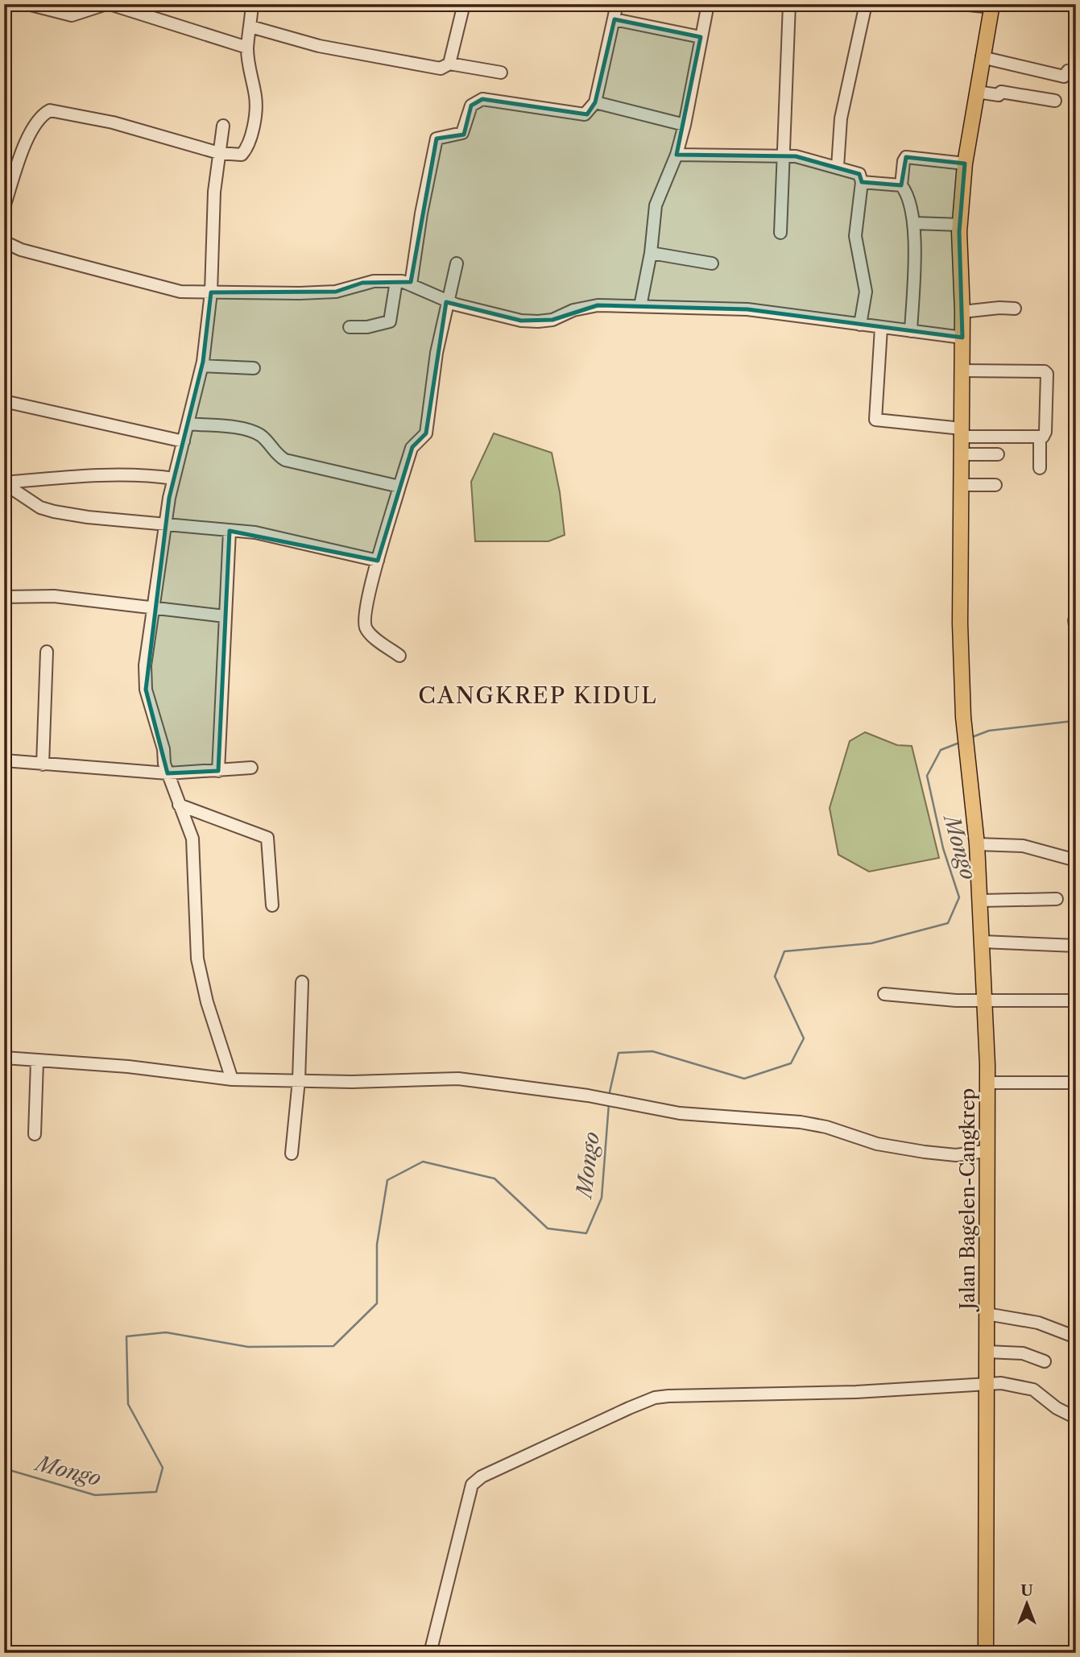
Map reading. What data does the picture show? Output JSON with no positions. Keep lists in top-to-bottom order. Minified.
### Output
{"streets":{"main road":["Jalan Bagelen-Cangkrep"]},"districts":["CANGKREP KIDUL"],"water":["Mongo"],"north":"top"}
